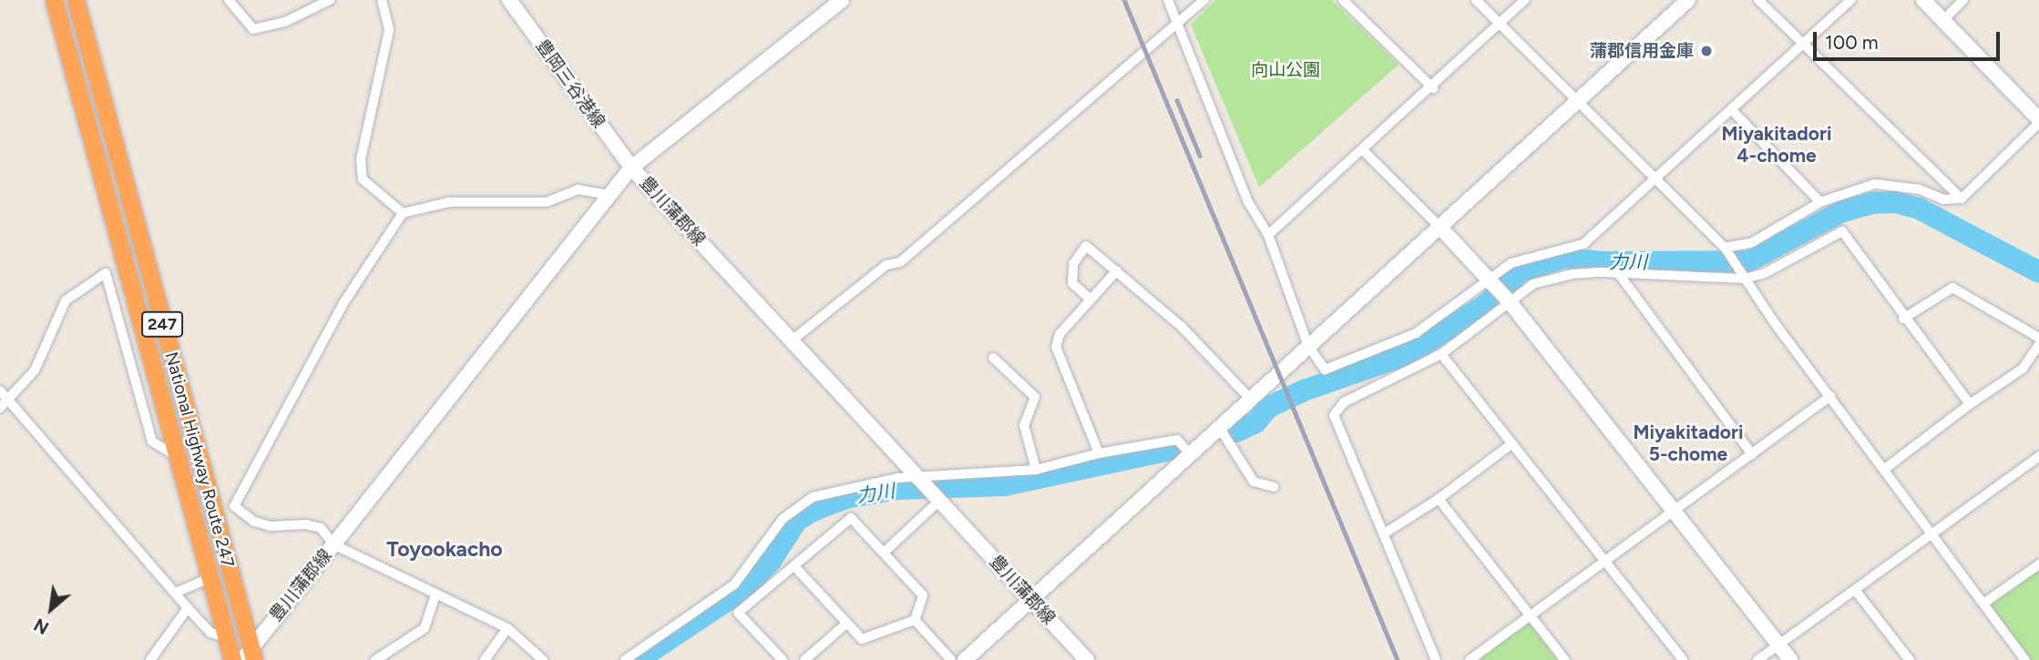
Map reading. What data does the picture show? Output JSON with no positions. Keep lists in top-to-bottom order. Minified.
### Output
{"streets":{"highway":["247","National Highway Route 247"],"street":["豊岡三谷港線","豊川蒲郡線"]},"crossings":[["豊岡三谷港線","豊川蒲郡線"],["豊川蒲郡線","National Highway Route 247"]],"districts":["Miyakitadori 4-chome","Miyakitadori 5-chome","Toyookacho"],"water":["力川"],"parks":["向山公園"],"places":["蒲郡信用金庫"],"scale_bar":"100 m","north":"bottom left"}
